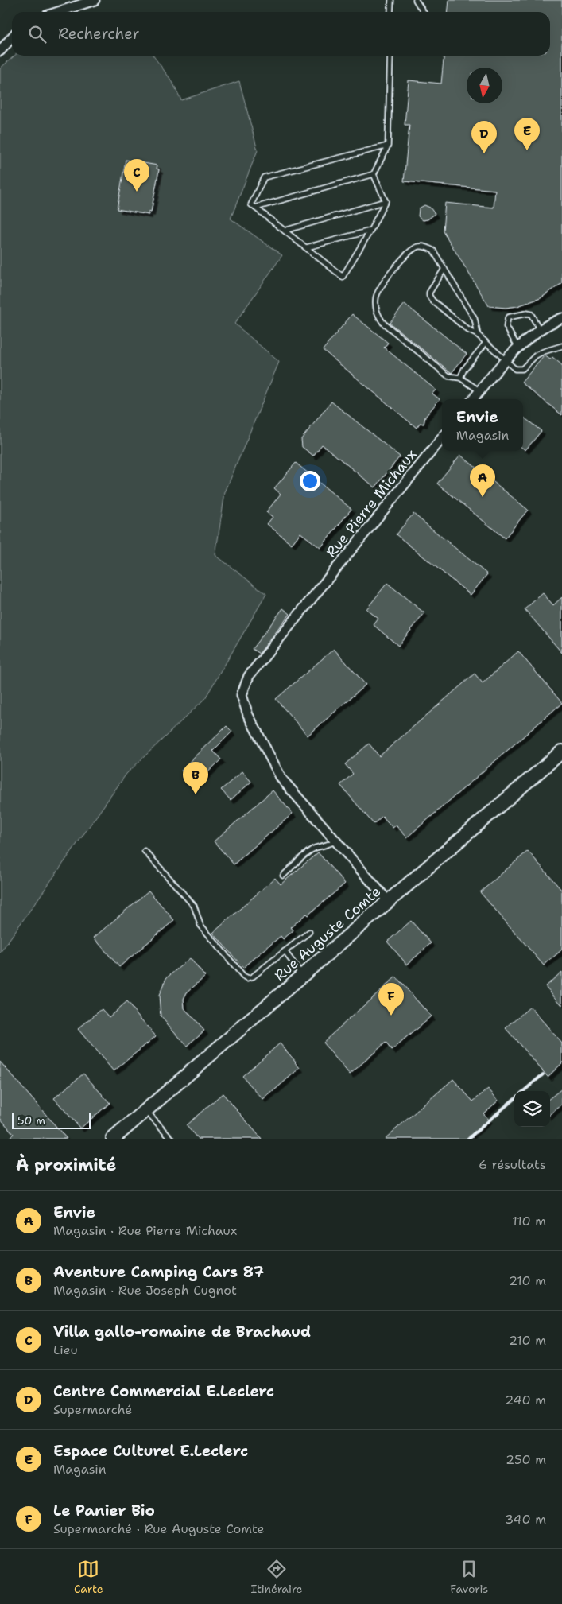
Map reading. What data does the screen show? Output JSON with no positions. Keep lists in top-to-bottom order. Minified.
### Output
{"streets":{"street":["Rue Pierre Michaux","Rue Auguste Comte"]},"crossings":[["Rue Pierre Michaux","Rue Auguste Comte"]],"scale_bar":"50 m","north":"bottom","page":{"search":"Rechercher","pins":["E","D","C","A","B","F"],"popup":["Envie","Magasin"],"scale":"50 m","heading":["À proximité","6 résultats"],"list":[{"mark":"A","name":"Envie","note":"Magasin · Rue Pierre Michaux","value":"110 m"},{"mark":"B","name":"Aventure Camping Cars 87","note":"Magasin · Rue Joseph Cugnot","value":"210 m"},{"mark":"C","name":"Villa gallo-romaine de Brachaud","note":"Lieu","value":"210 m"},{"mark":"D","name":"Centre Commercial E.Leclerc","note":"Supermarché","value":"240 m"},{"mark":"E","name":"Espace Culturel E.Leclerc","note":"Magasin","value":"250 m"},{"mark":"F","name":"Le Panier Bio","note":"Supermarché · Rue Auguste Comte","value":"340 m"}],"nav":["Carte","Itinéraire","Favoris"]}}
